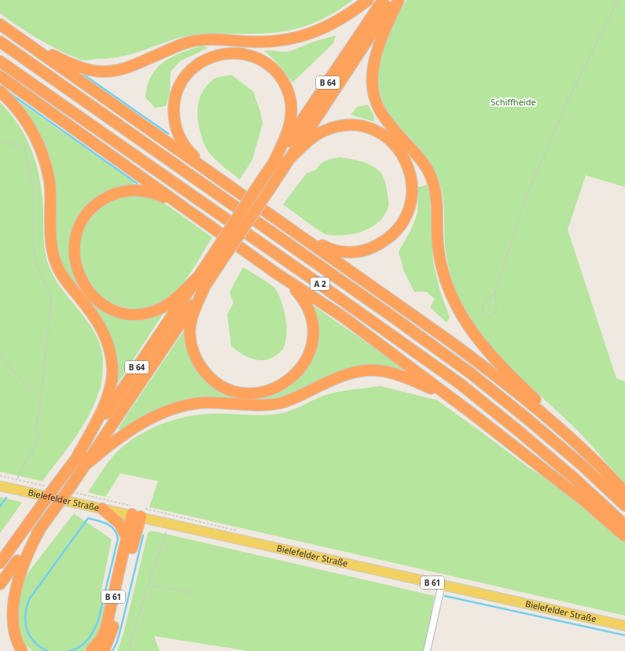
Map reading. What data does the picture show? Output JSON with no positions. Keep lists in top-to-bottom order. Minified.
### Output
{"streets":{"highway":["B 64","A 2","B 61"],"main road":["Bielefelder Straße"]},"crossings":[["Bielefelder Straße","B 61"]],"parks":["Schiffheide"]}
